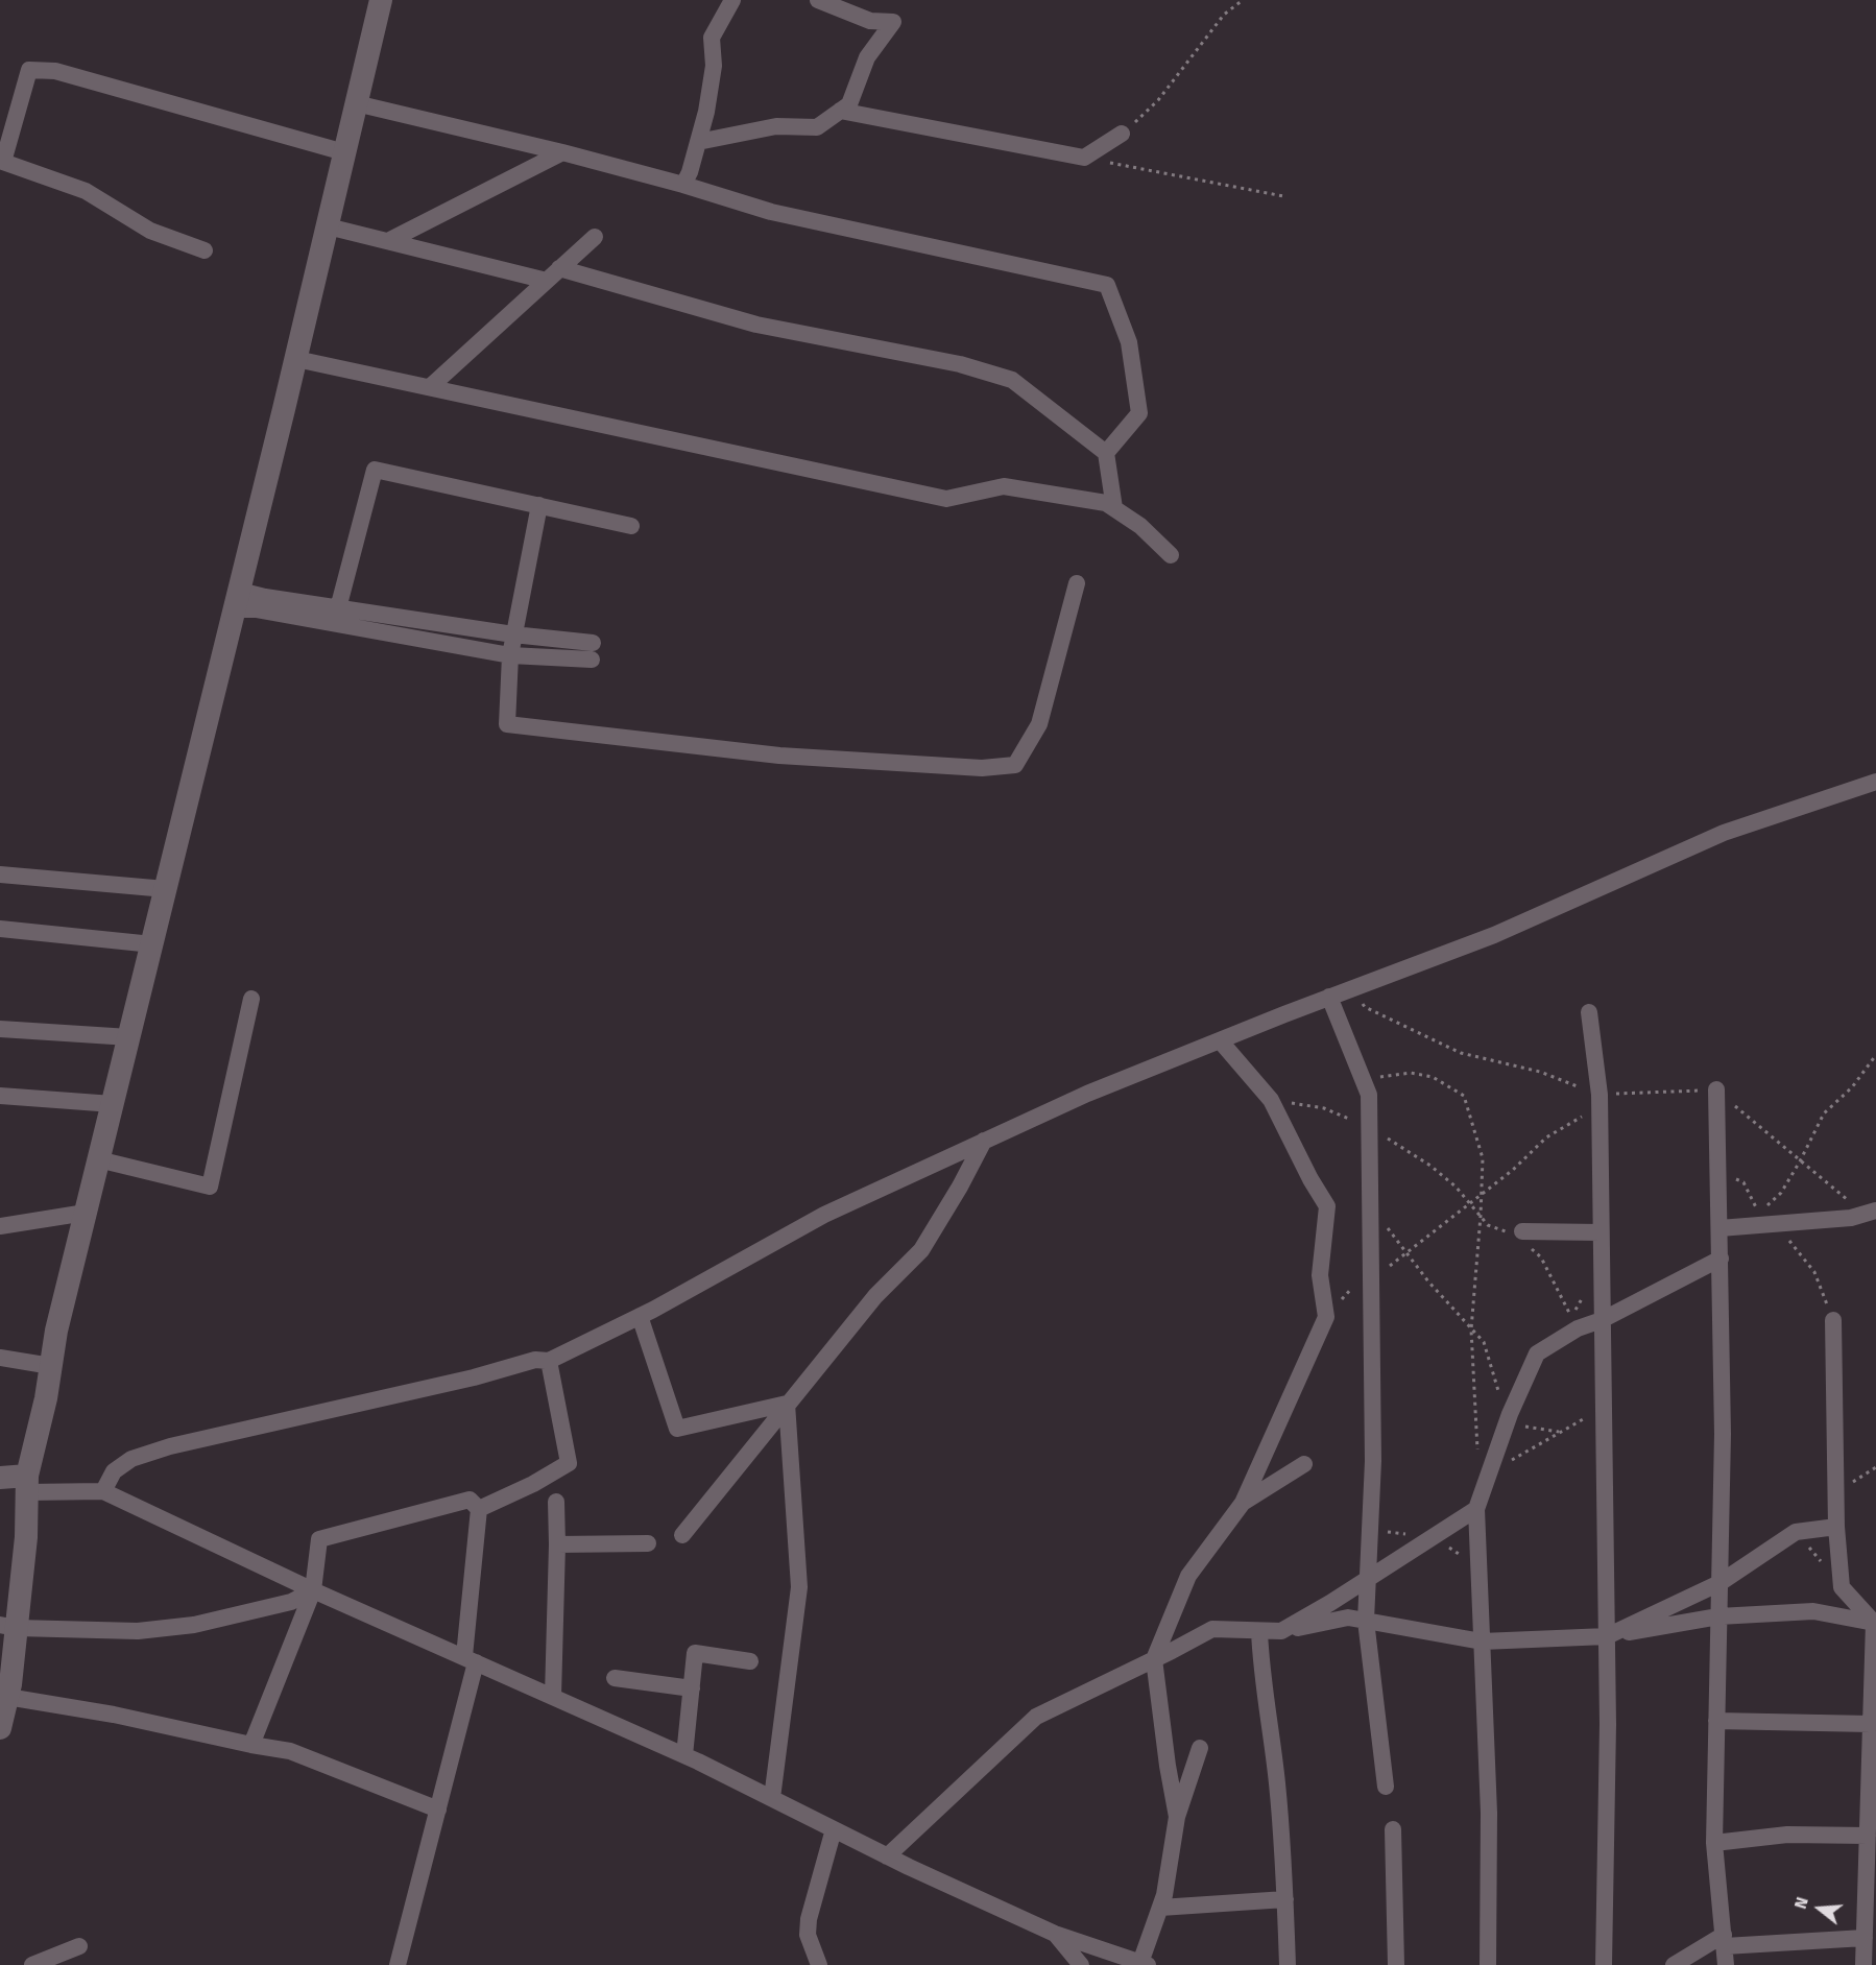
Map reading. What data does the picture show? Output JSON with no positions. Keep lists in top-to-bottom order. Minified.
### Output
{"north":"left"}
